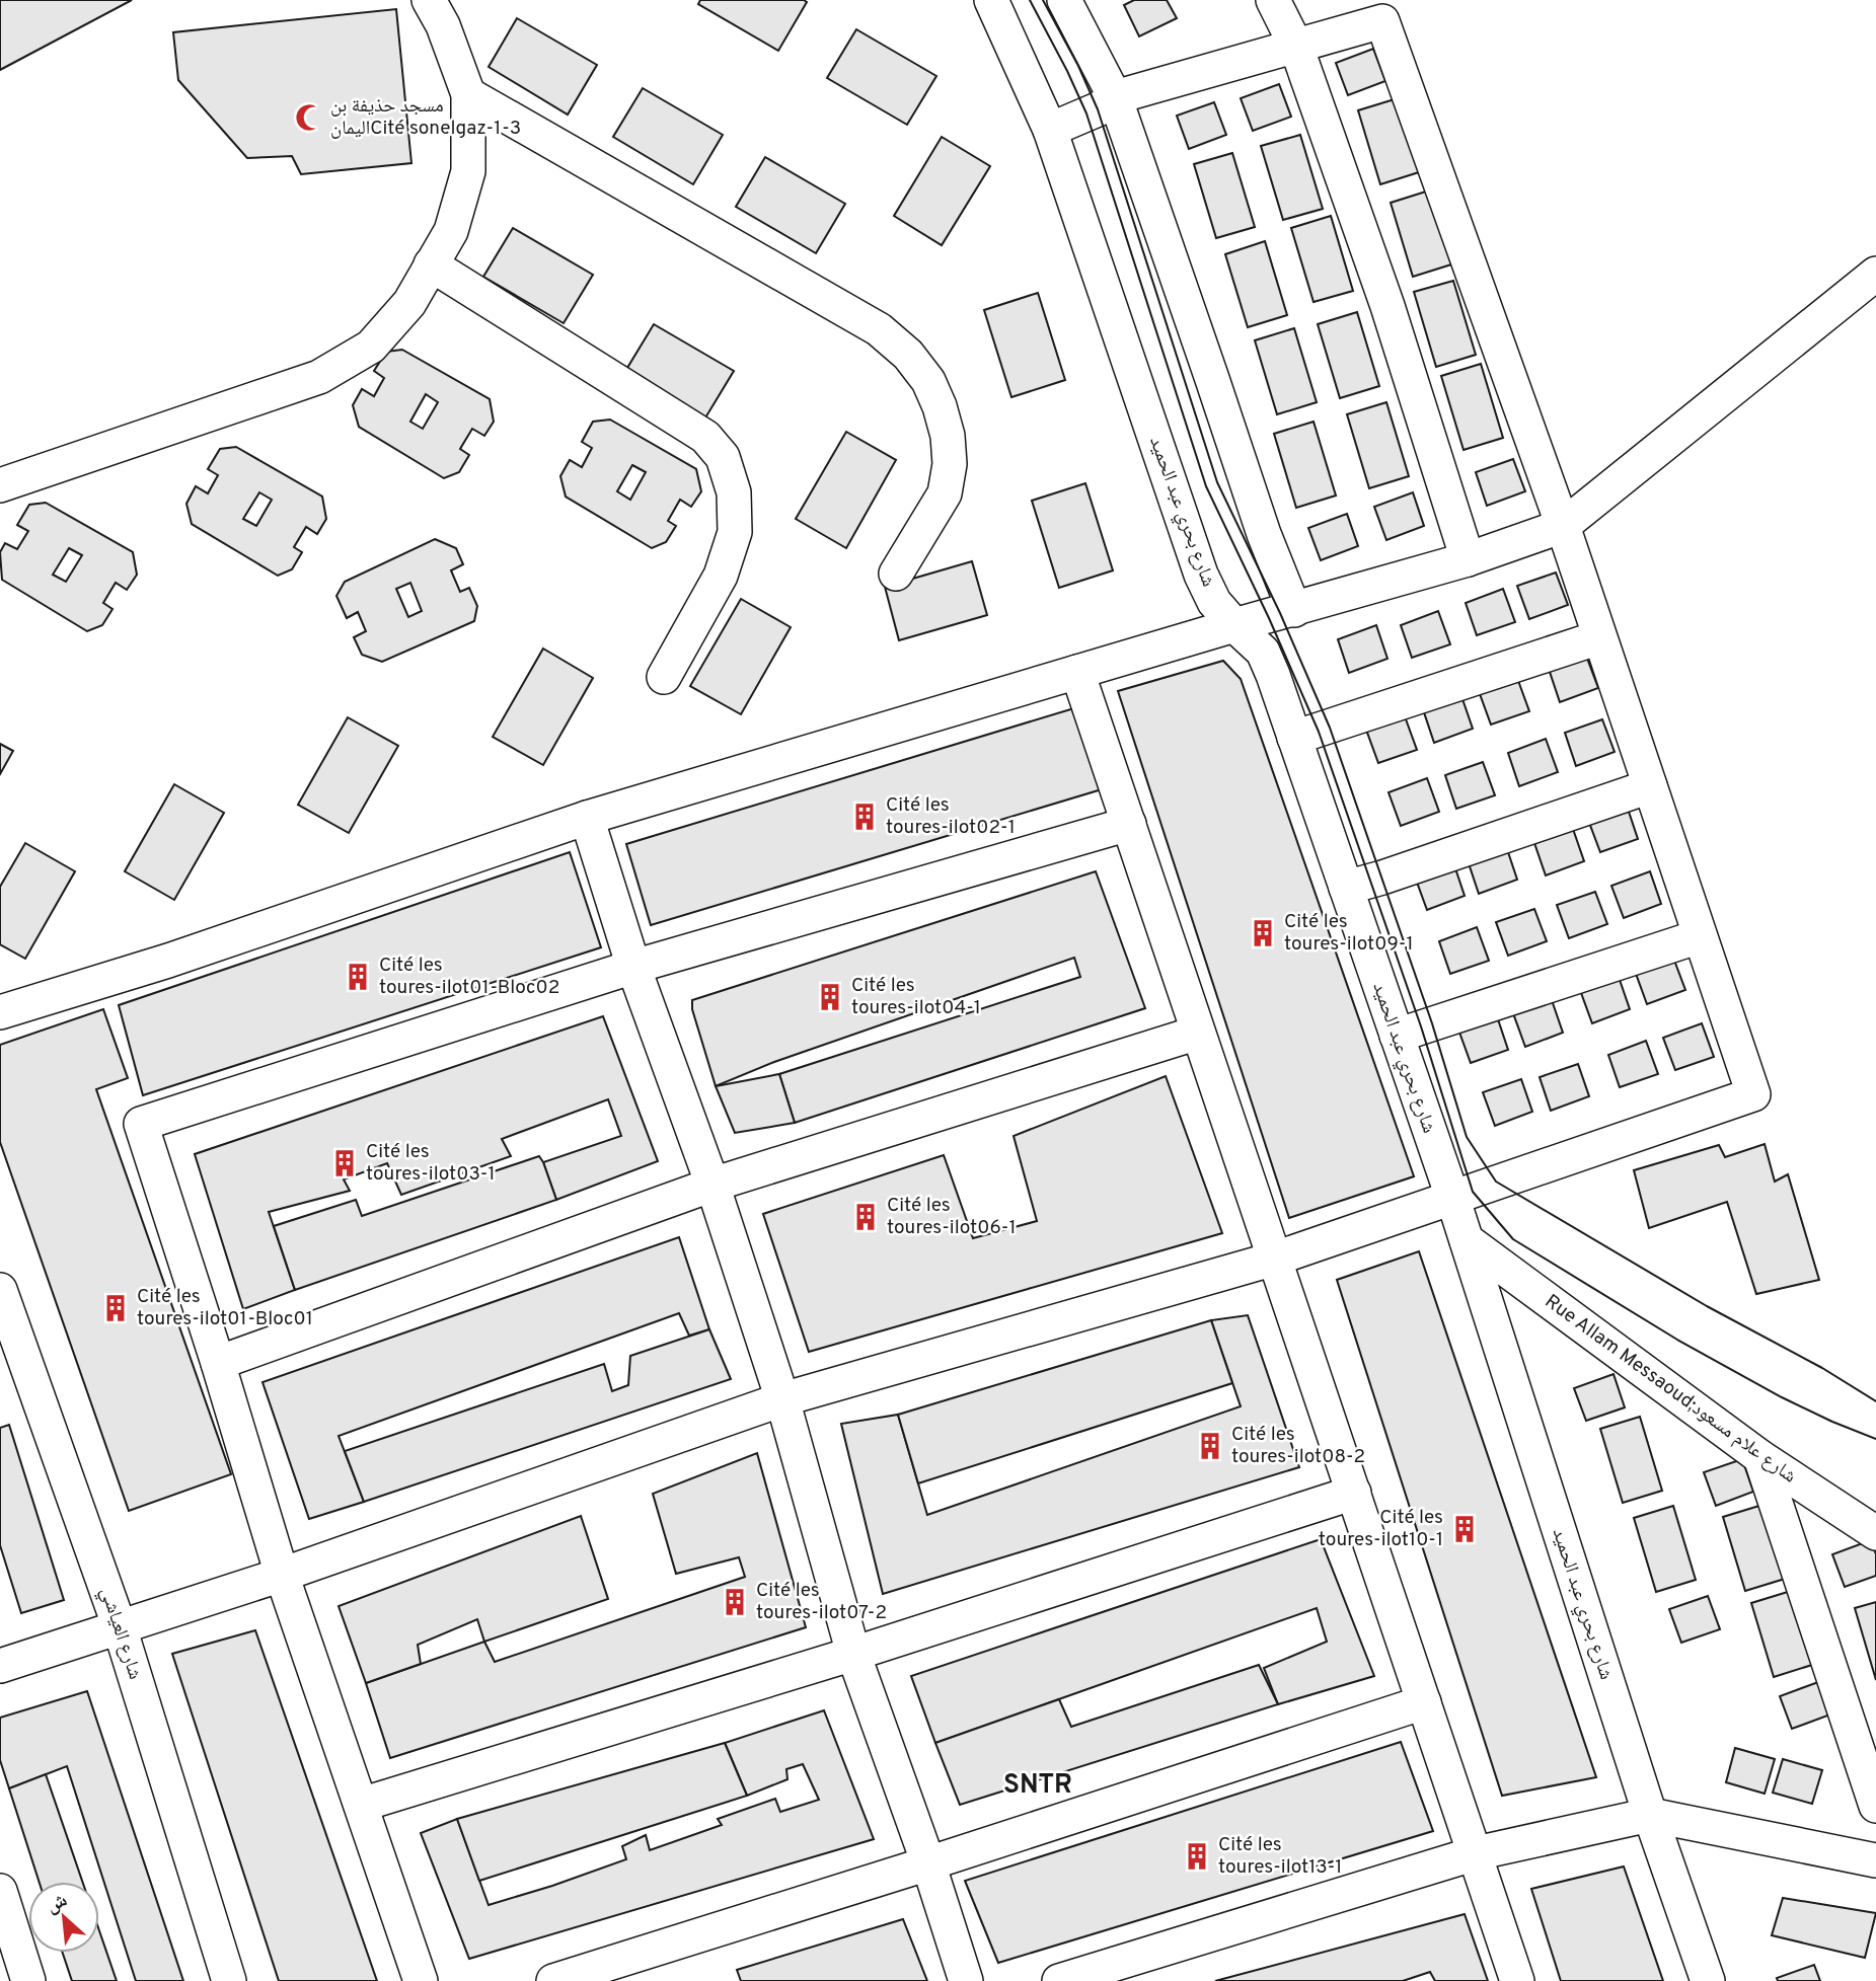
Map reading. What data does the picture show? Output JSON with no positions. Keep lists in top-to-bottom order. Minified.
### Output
{"streets":{"street":["شارع بحري عبد الحميد","Rue Allam Messaoud;شارع علام مسعود","شارع العياشي"]},"crossings":[["شارع بحري عبد الحميد","Rue Allam Messaoud;شارع علام مسعود"]],"districts":["SNTR"],"places":{"mosque":["مسجد حذيفة بن اليمانCité sonelgaz-1-3"],"building":["Cité les toures-ilot02-1","Cité les toures-ilot09-1","Cité les toures-ilot01-Bloc02","Cité les toures-ilot04-1","Cité les toures-ilot03-1","Cité les toures-ilot06-1","Cité les toures-ilot01-Bloc01","Cité les toures-ilot08-2","Cité les toures-ilot10-1","Cité les toures-ilot07-2","Cité les toures-ilot13-1"]},"north":"top left"}
